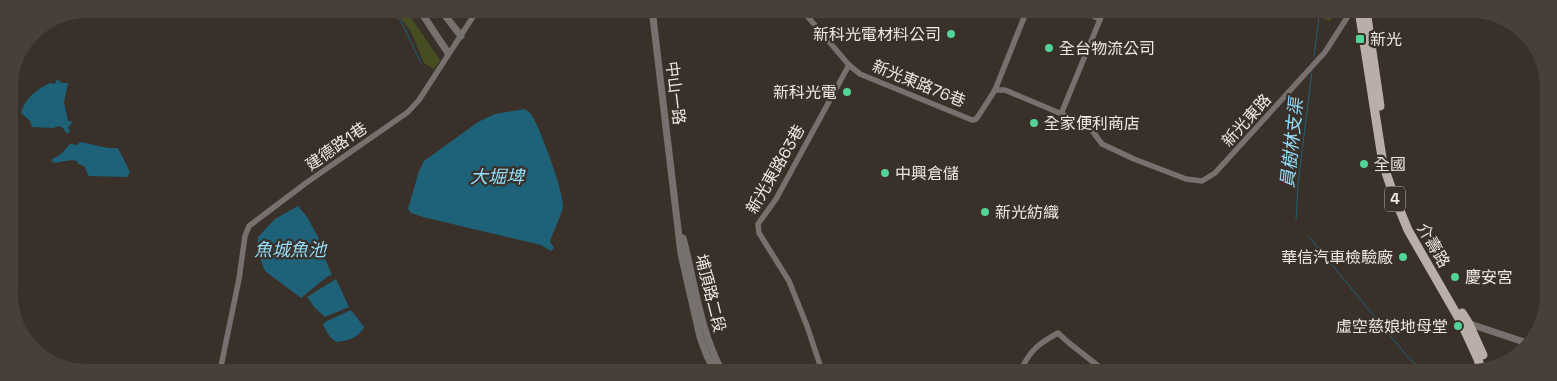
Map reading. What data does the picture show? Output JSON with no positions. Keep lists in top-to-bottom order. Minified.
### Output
{"streets":{"main road":["4","介壽路"],"street":["新光東路76巷","中山一路","新光東路","建德路1巷","新光東路63巷","埔頂路二段"]},"crossings":[["新光東路76巷","新光東路63巷"],["中山一路","埔頂路二段"]],"water":["員樹林支渠","大堀埤","魚城魚池"],"places":{"other":["新科光電材料公司","全台物流公司","新科光電","全家便利商店","全國","中興倉儲","新光紡織","華信汽車檢驗廠","慶安宮","虛空慈娘地母堂"],"transit":["新光"]}}
